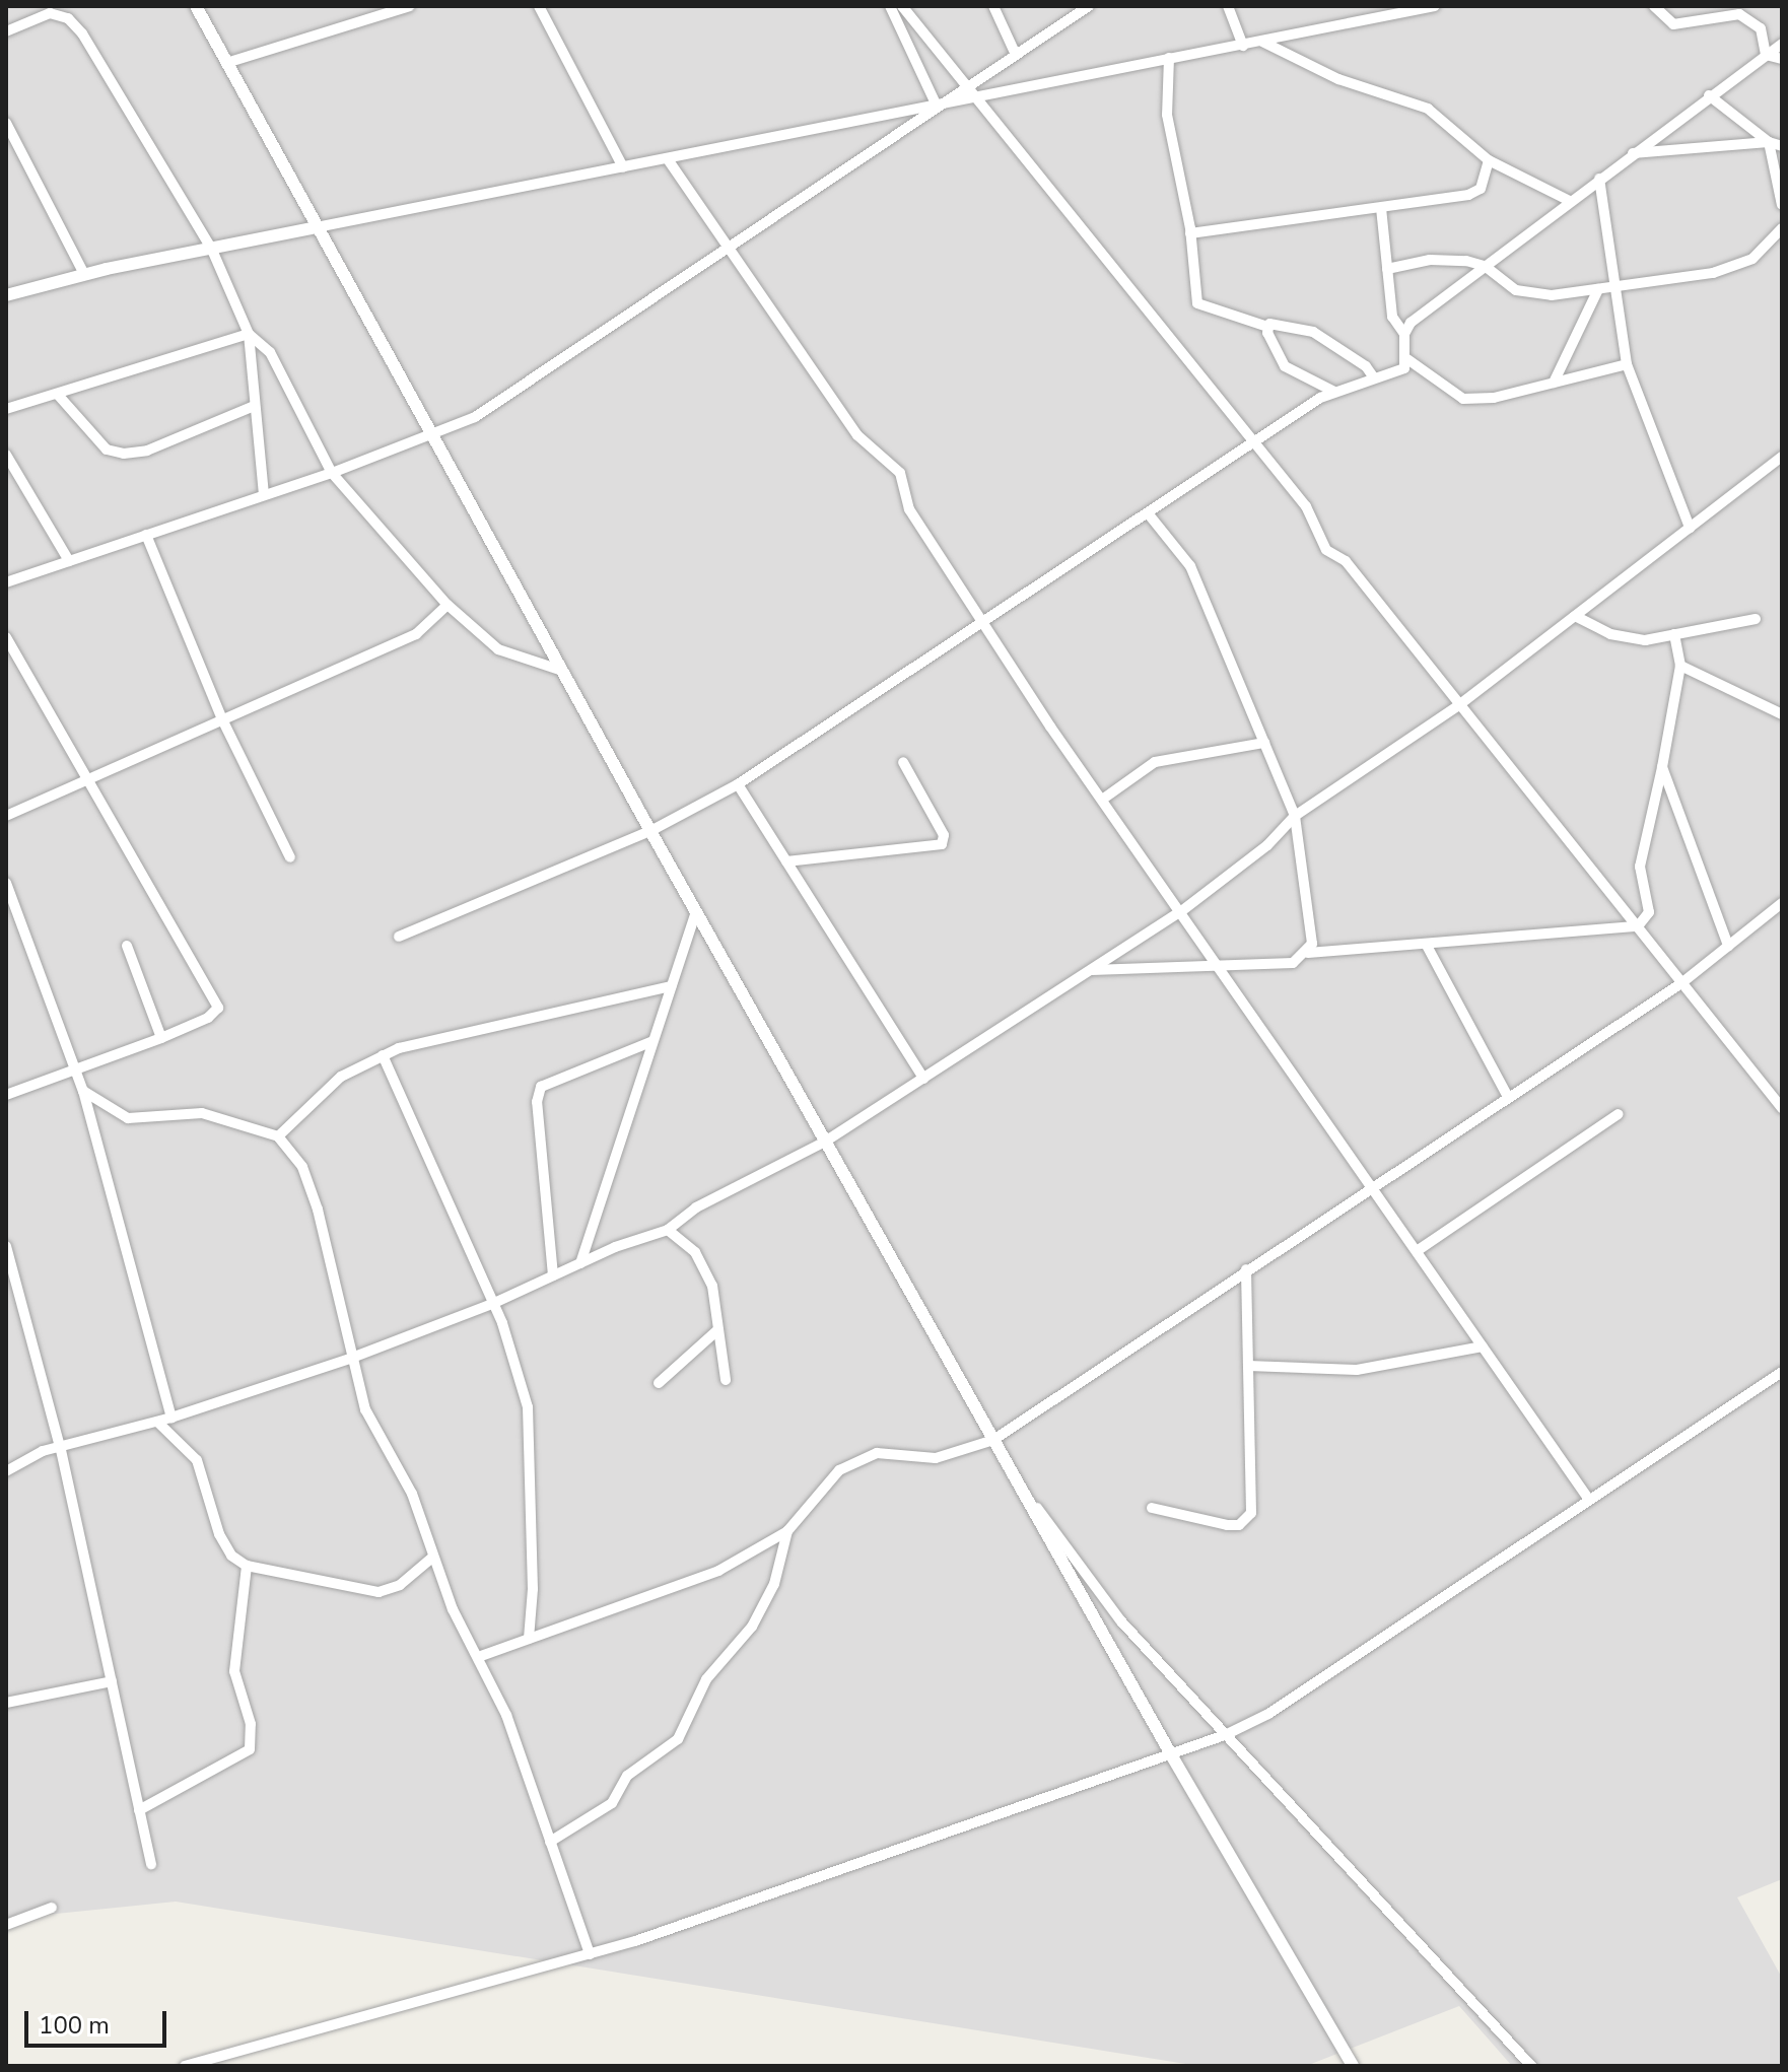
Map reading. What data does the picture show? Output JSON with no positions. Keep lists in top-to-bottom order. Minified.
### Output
{"scale_bar":"100 m"}
